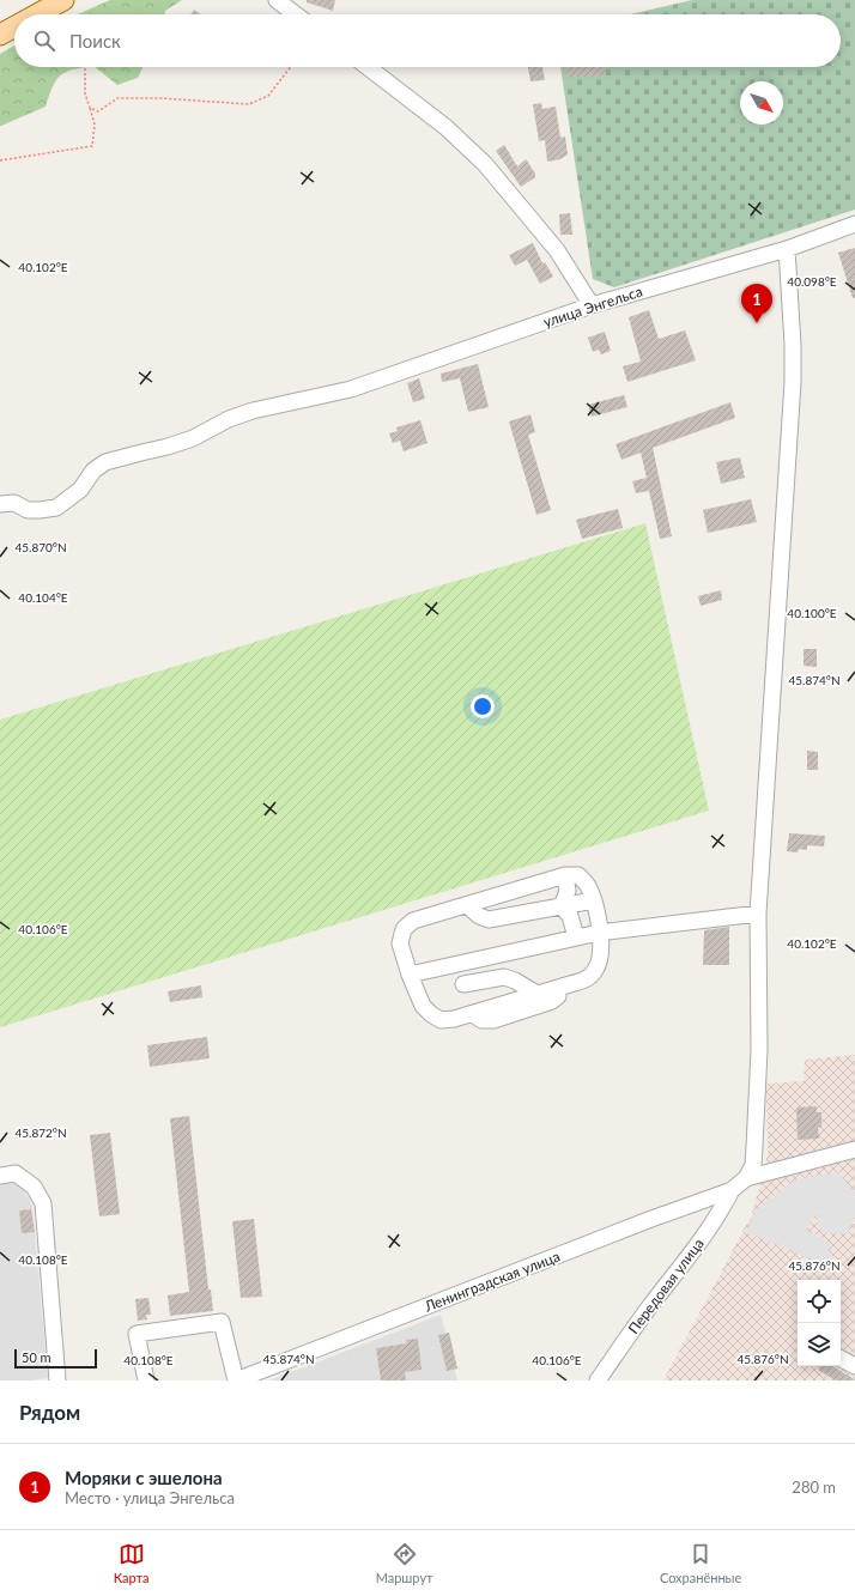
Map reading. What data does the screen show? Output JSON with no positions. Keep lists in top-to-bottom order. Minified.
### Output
{"streets":{"street":["улица Энгельса","Ленинградская улица","Передовая улица"]},"crossings":[["Ленинградская улица","Передовая улица"]],"scale_bar":"50 m","north":"bottom right","page":{"search":"Поиск","pins":"1","scale":"50 m","heading":"Рядом","list":[{"mark":"1","name":"Моряки с эшелона","note":"Место · улица Энгельса","value":"280 m"}],"nav":["Карта","Маршрут","Сохранённые"]},"coordinates":["40.102°E","40.098°E","45.870°N","40.104°E","40.100°E","45.874°N","40.106°E","45.872°N","40.108°E","45.876°N"]}
